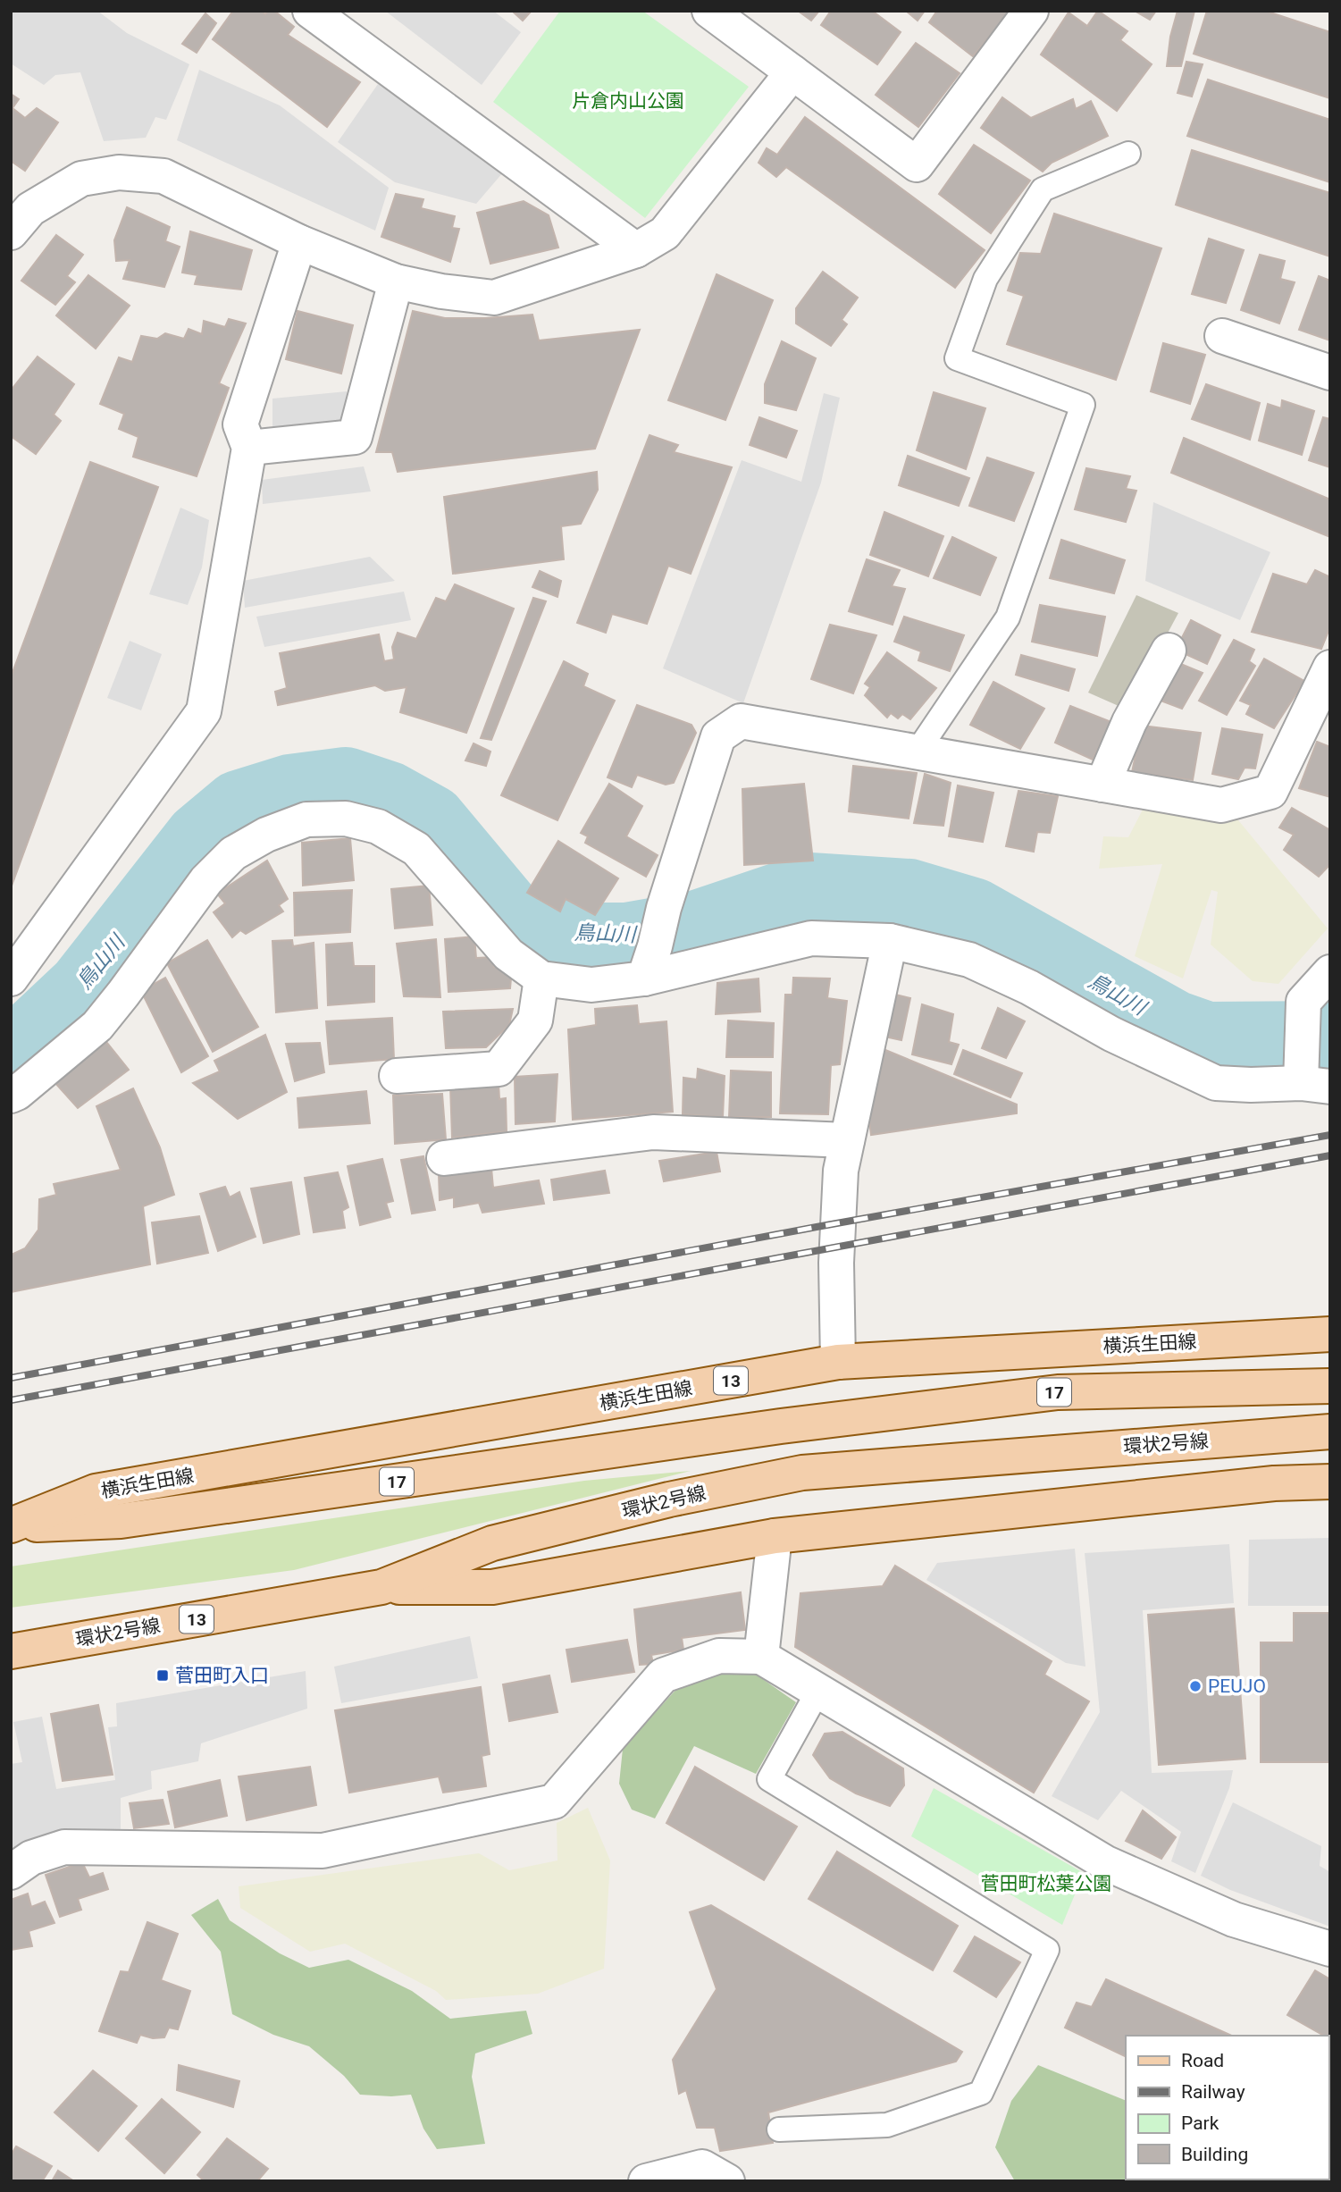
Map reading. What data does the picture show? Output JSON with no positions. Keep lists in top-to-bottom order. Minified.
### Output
{"streets":{"main road":["横浜生田線","13","17","環状2号線"]},"crossings":[["横浜生田線","17"],["13","環状2号線"]],"water":["鳥山川"],"parks":["片倉内山公園","菅田町松葉公園"],"places":{"transit":["菅田町入口"],"other":["PEUJO"]},"legend":["Road","Railway","Park","Building"]}
